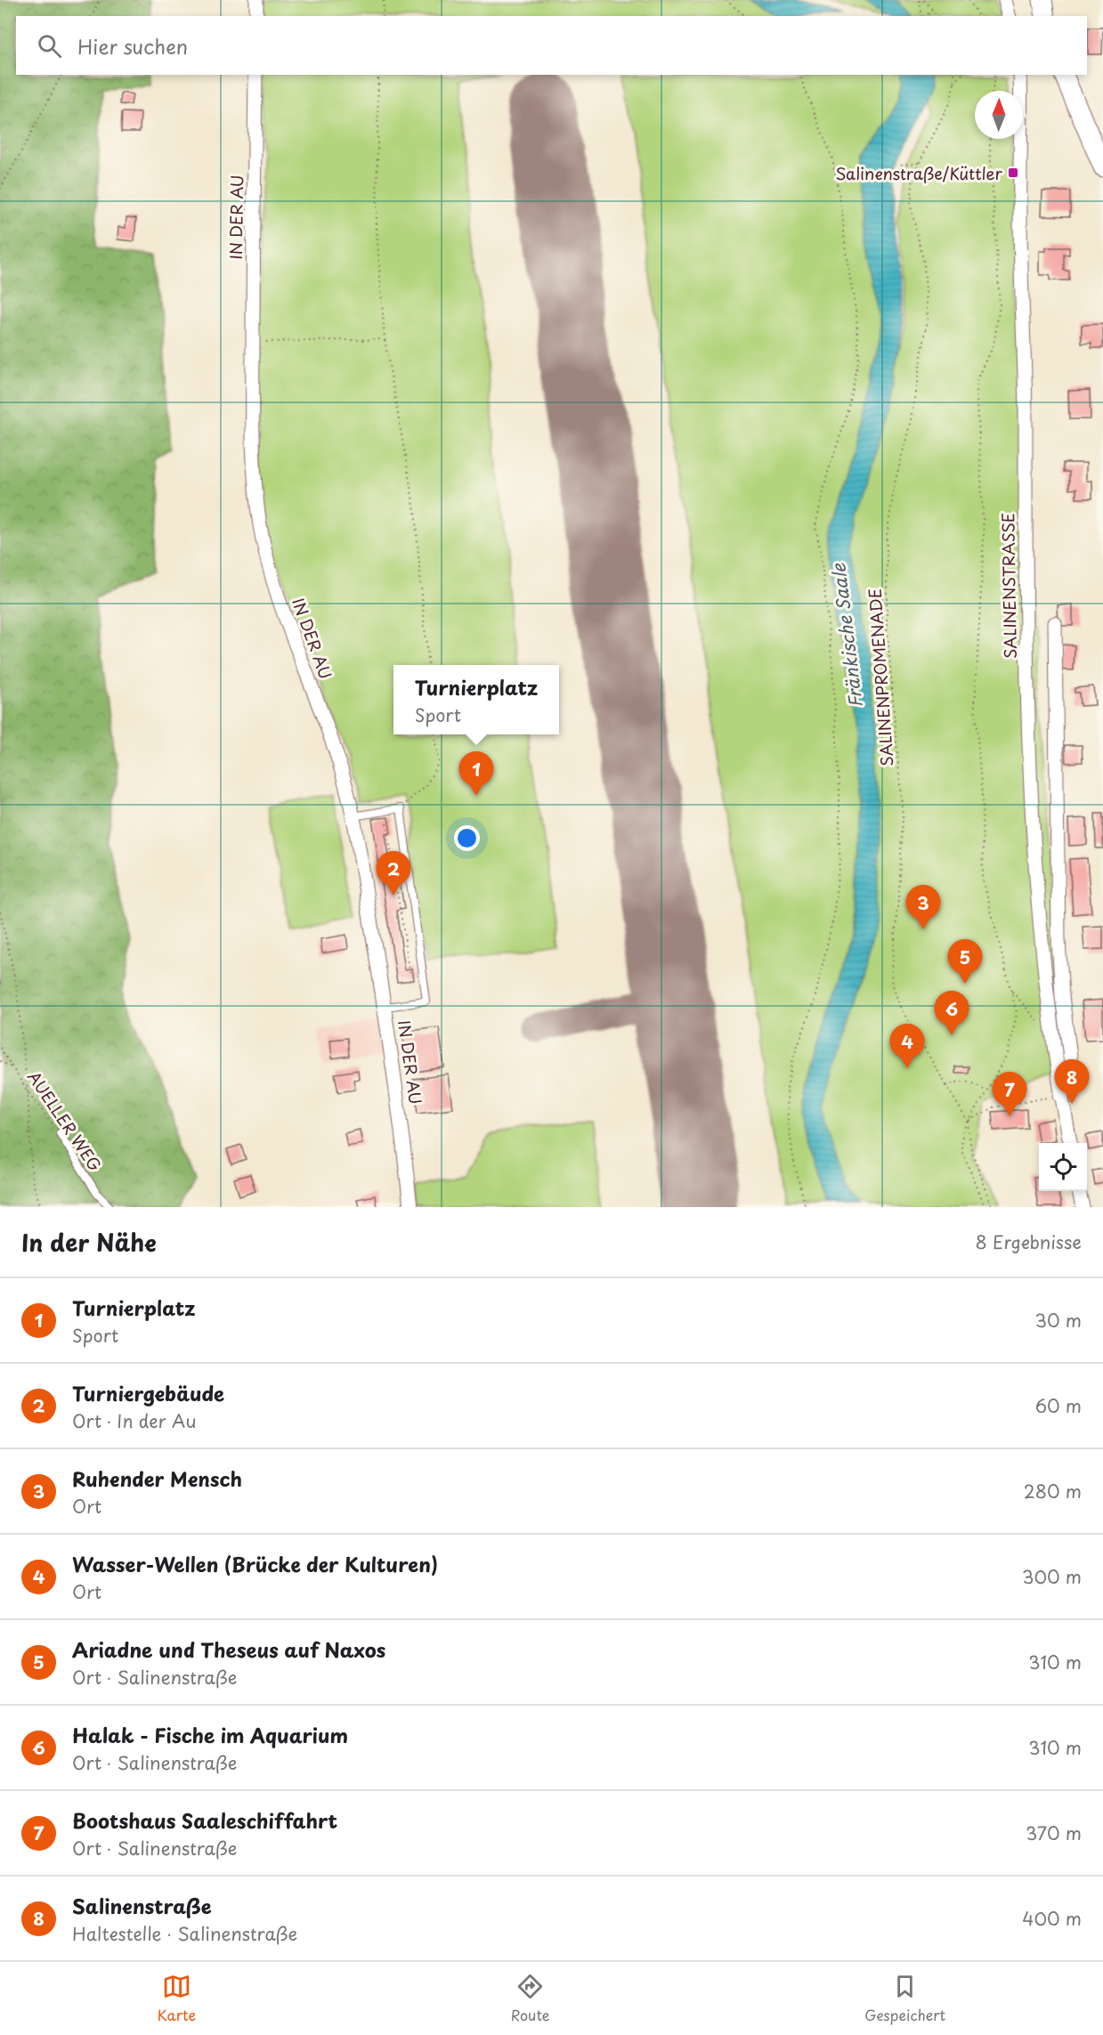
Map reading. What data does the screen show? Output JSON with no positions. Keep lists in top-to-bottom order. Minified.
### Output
{"streets":{"street":["IN DER AU","SALINENSTRASSE"],"lane":["AUELLER WEG"],"path":["SALINENPROMENADE"]},"water":["Fränkische Saale"],"places":{"transit":["Salinenstraße/Küttler"]},"north":"top","page":{"search":"Hier suchen","popup":["Turnierplatz","Sport"],"pins":["1","2","3","5","6","4","8","7"],"heading":["In der Nähe","8 Ergebnisse"],"list":[{"mark":"1","name":"Turnierplatz","note":"Sport","value":"30 m"},{"mark":"2","name":"Turniergebäude","note":"Ort · In der Au","value":"60 m"},{"mark":"3","name":"Ruhender Mensch","note":"Ort","value":"280 m"},{"mark":"4","name":"Wasser-Wellen (Brücke der Kulturen)","note":"Ort","value":"300 m"},{"mark":"5","name":"Ariadne und Theseus auf Naxos","note":"Ort · Salinenstraße","value":"310 m"},{"mark":"6","name":"Halak - Fische im Aquarium","note":"Ort · Salinenstraße","value":"310 m"},{"mark":"7","name":"Bootshaus Saaleschiffahrt","note":"Ort · Salinenstraße","value":"370 m"},{"mark":"8","name":"Salinenstraße","note":"Haltestelle · Salinenstraße","value":"400 m"}],"nav":["Karte","Route","Gespeichert"]}}
